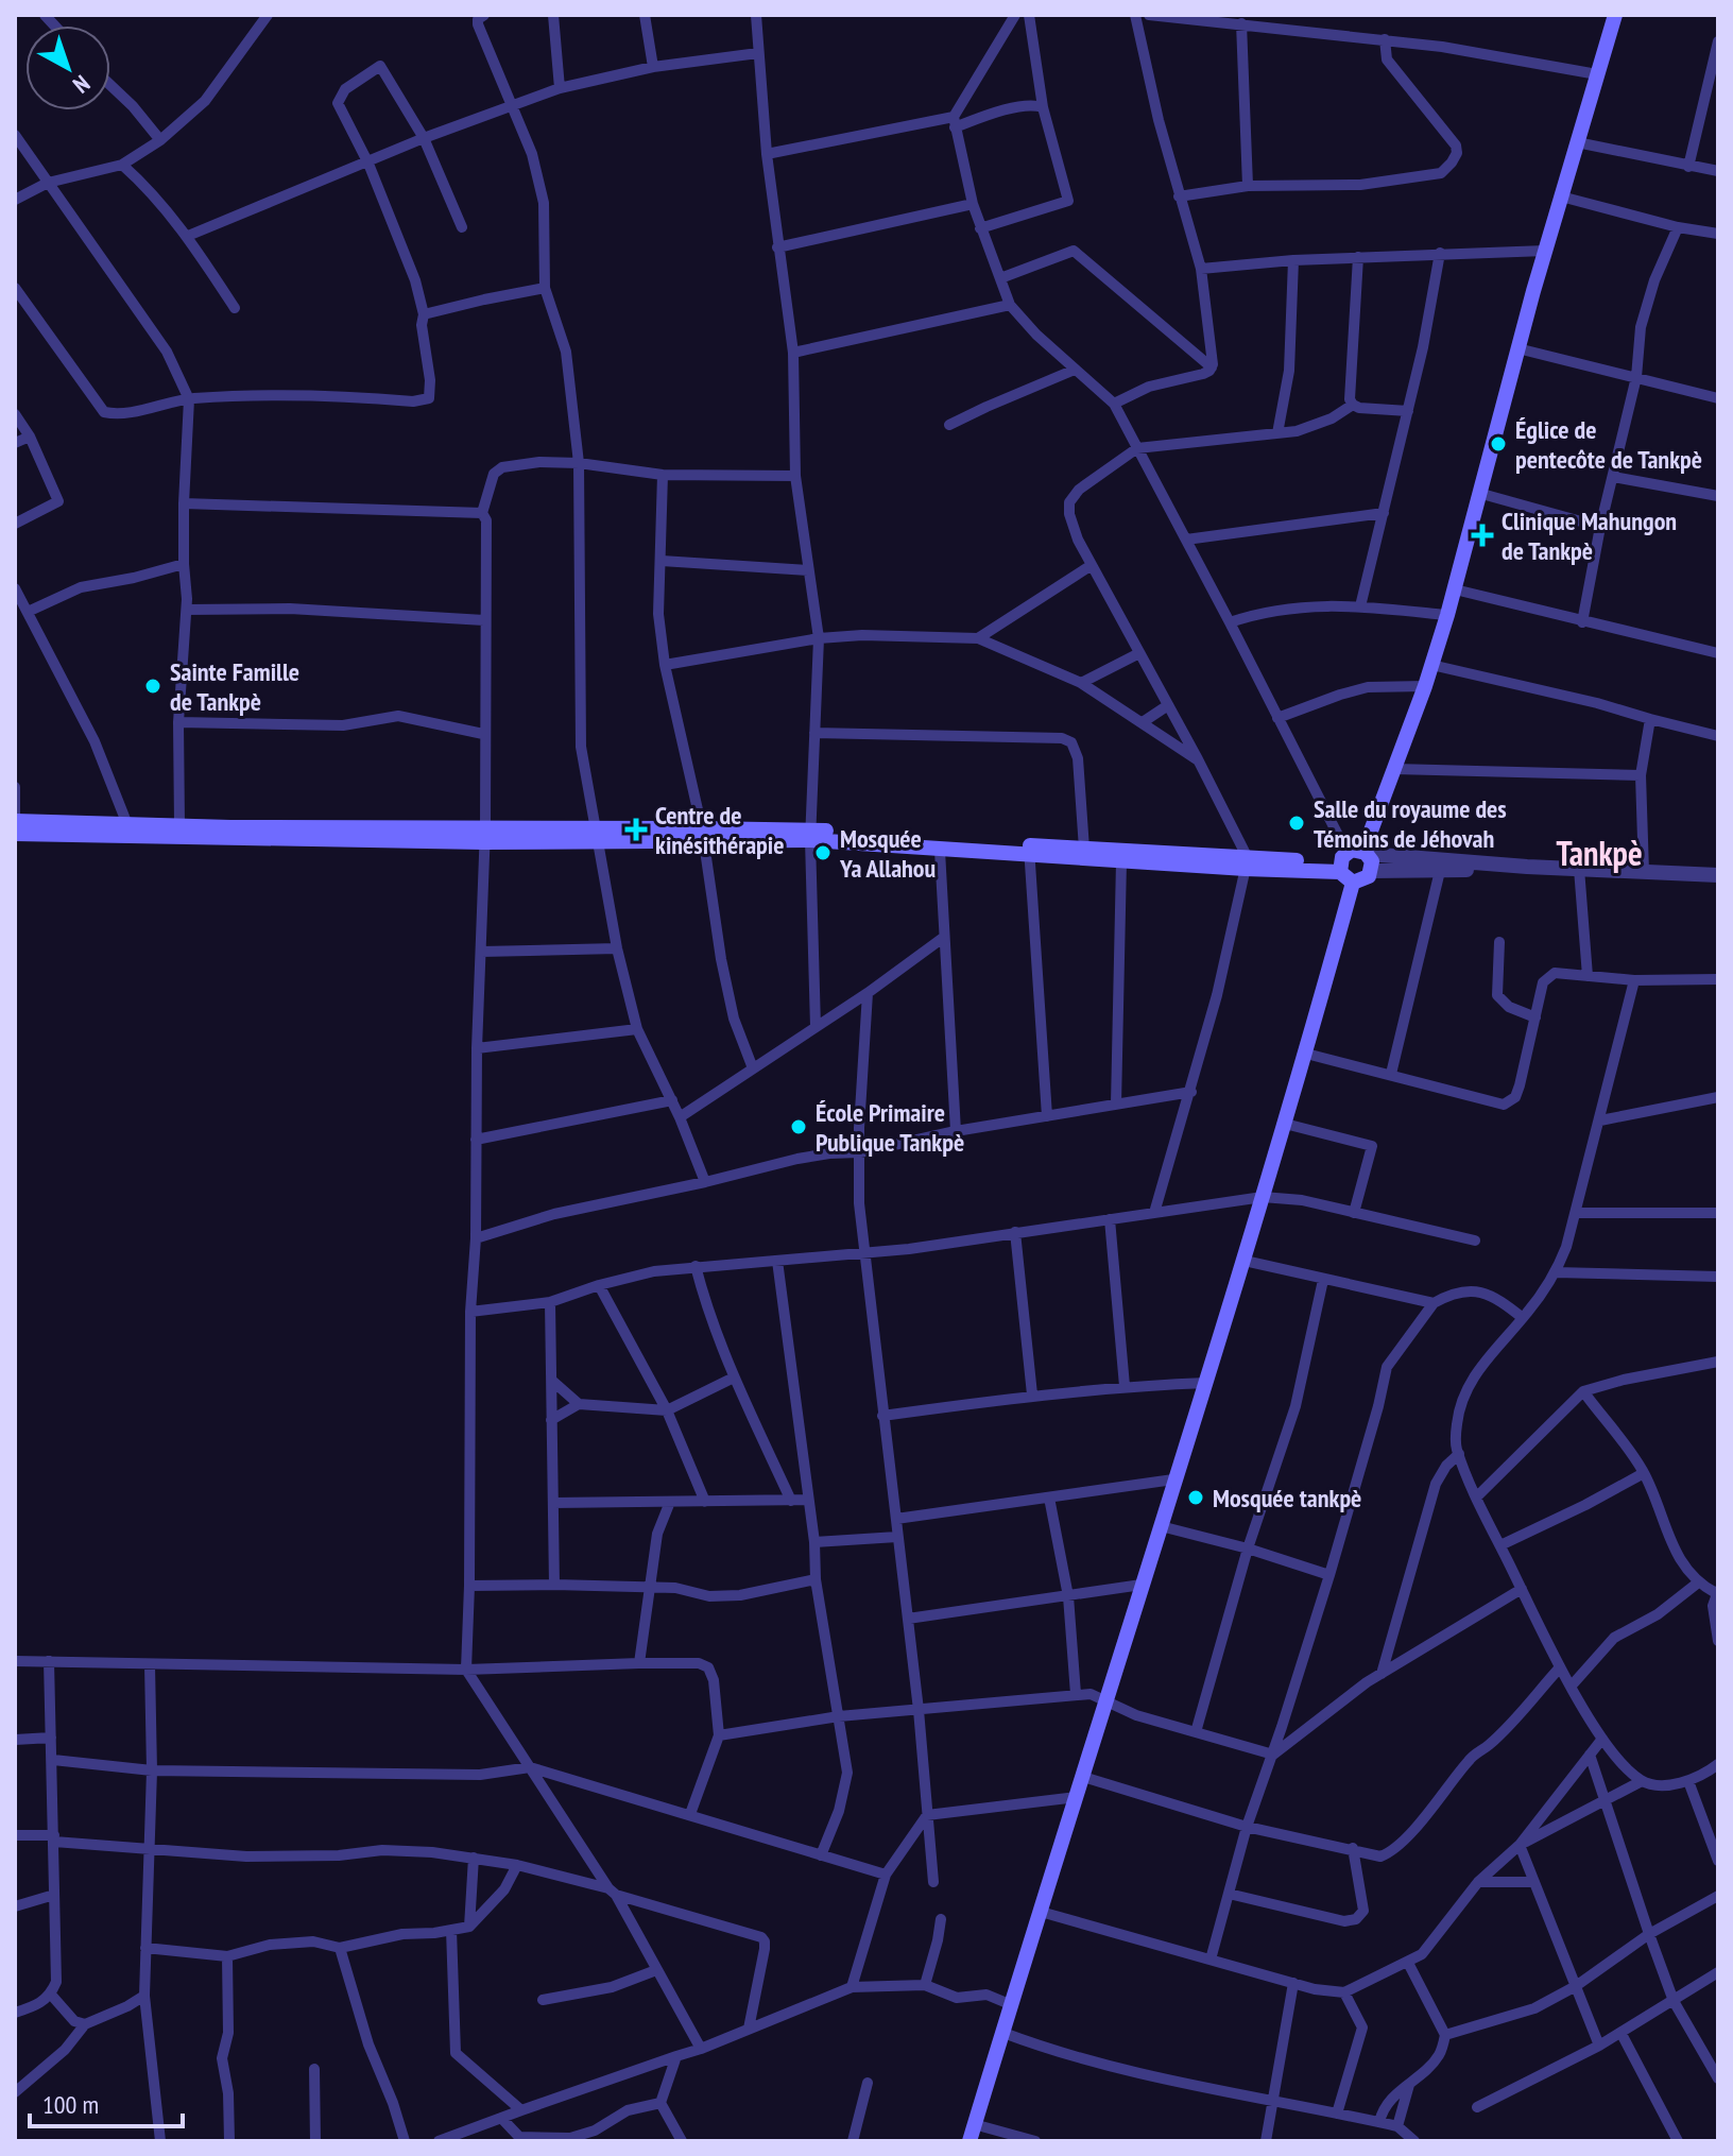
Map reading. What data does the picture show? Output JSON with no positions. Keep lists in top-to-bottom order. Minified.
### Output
{"districts":["Tankpè"],"places":{"other":["Églice de pentecôte de Tankpè","Sainte Famille de Tankpè","Salle du royaume des Témoins de Jéhovah","Mosquée Ya Allahou","École Primaire Publique Tankpè","Mosquée tankpè"],"health":["Clinique Mahungon de Tankpè","Centre de kinésithérapie"]},"scale_bar":"100 m","north":"bottom right"}
